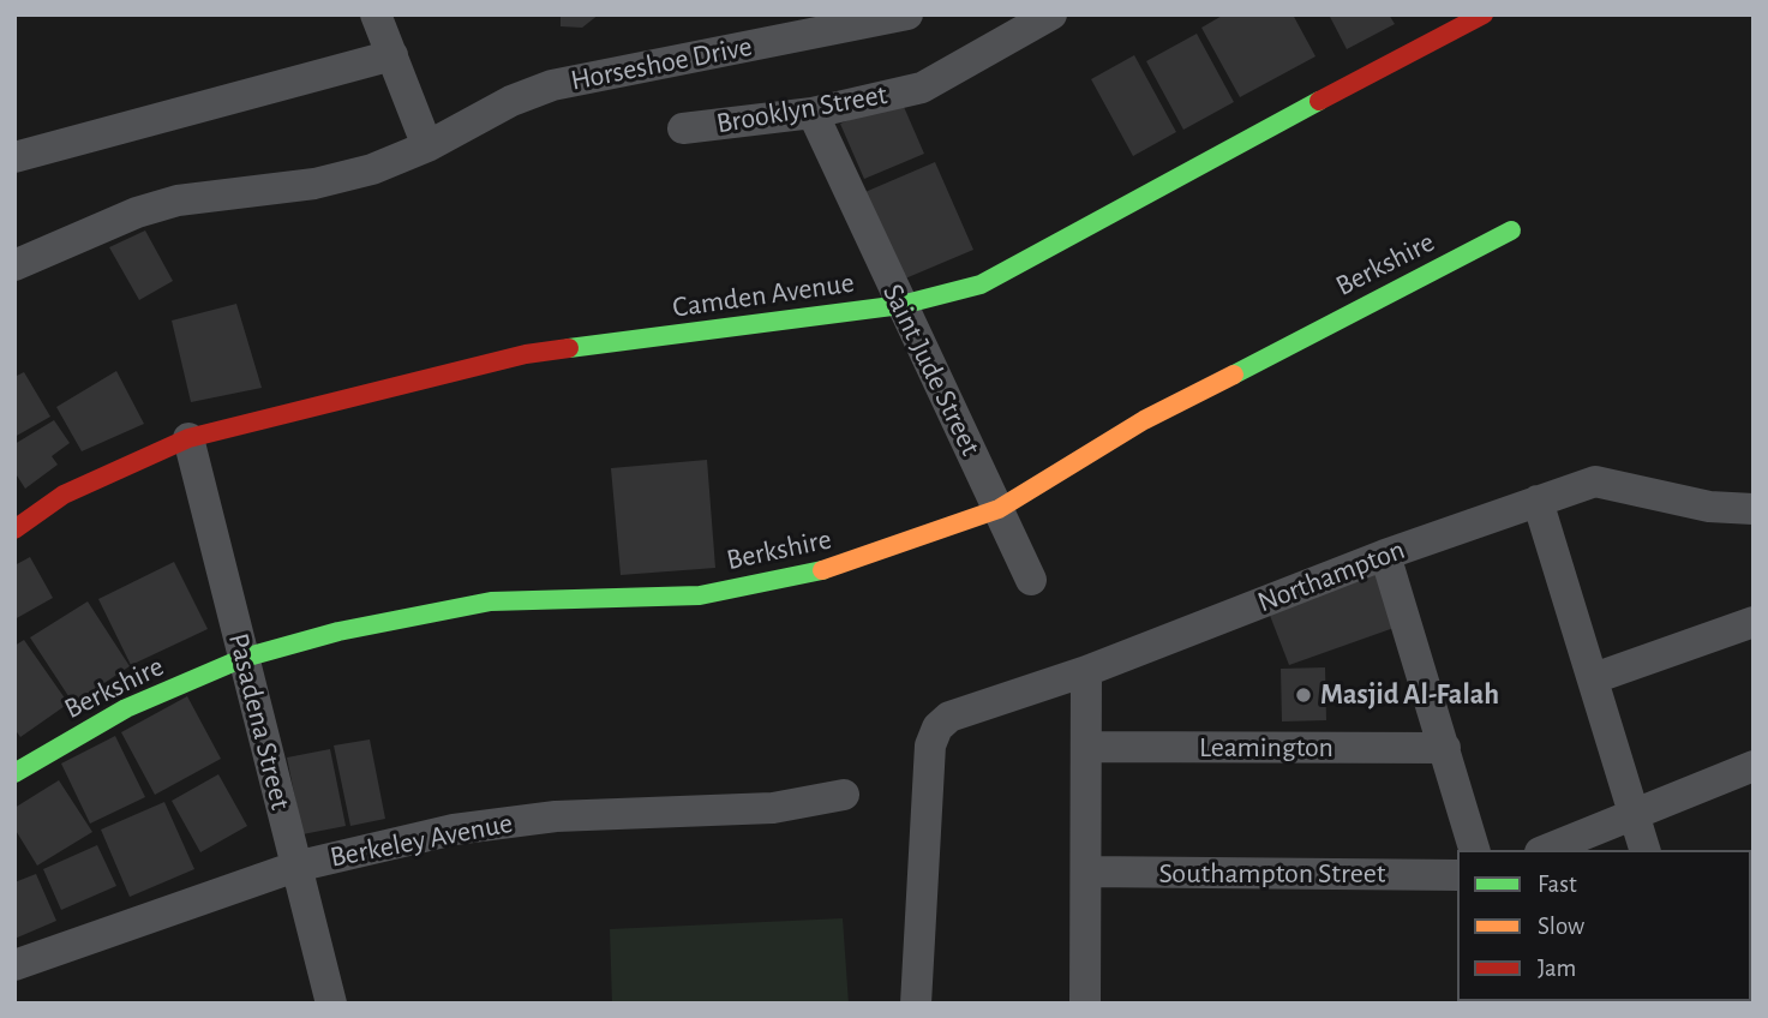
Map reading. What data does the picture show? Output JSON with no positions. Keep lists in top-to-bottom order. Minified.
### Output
{"streets":{"street":["Horseshoe Drive","Brooklyn Street","Berkshire","Camden Avenue","Saint Jude Street","Northampton","Pasadena Street","Leamington","Berkeley Avenue","Southampton Street"]},"crossings":[["Brooklyn Street","Saint Jude Street"],["Berkshire","Saint Jude Street"],["Berkshire","Pasadena Street"],["Camden Avenue","Saint Jude Street"],["Camden Avenue","Pasadena Street"],["Pasadena Street","Berkeley Avenue"]],"places":["Masjid Al-Falah"],"legend":["Fast","Slow","Jam"]}
